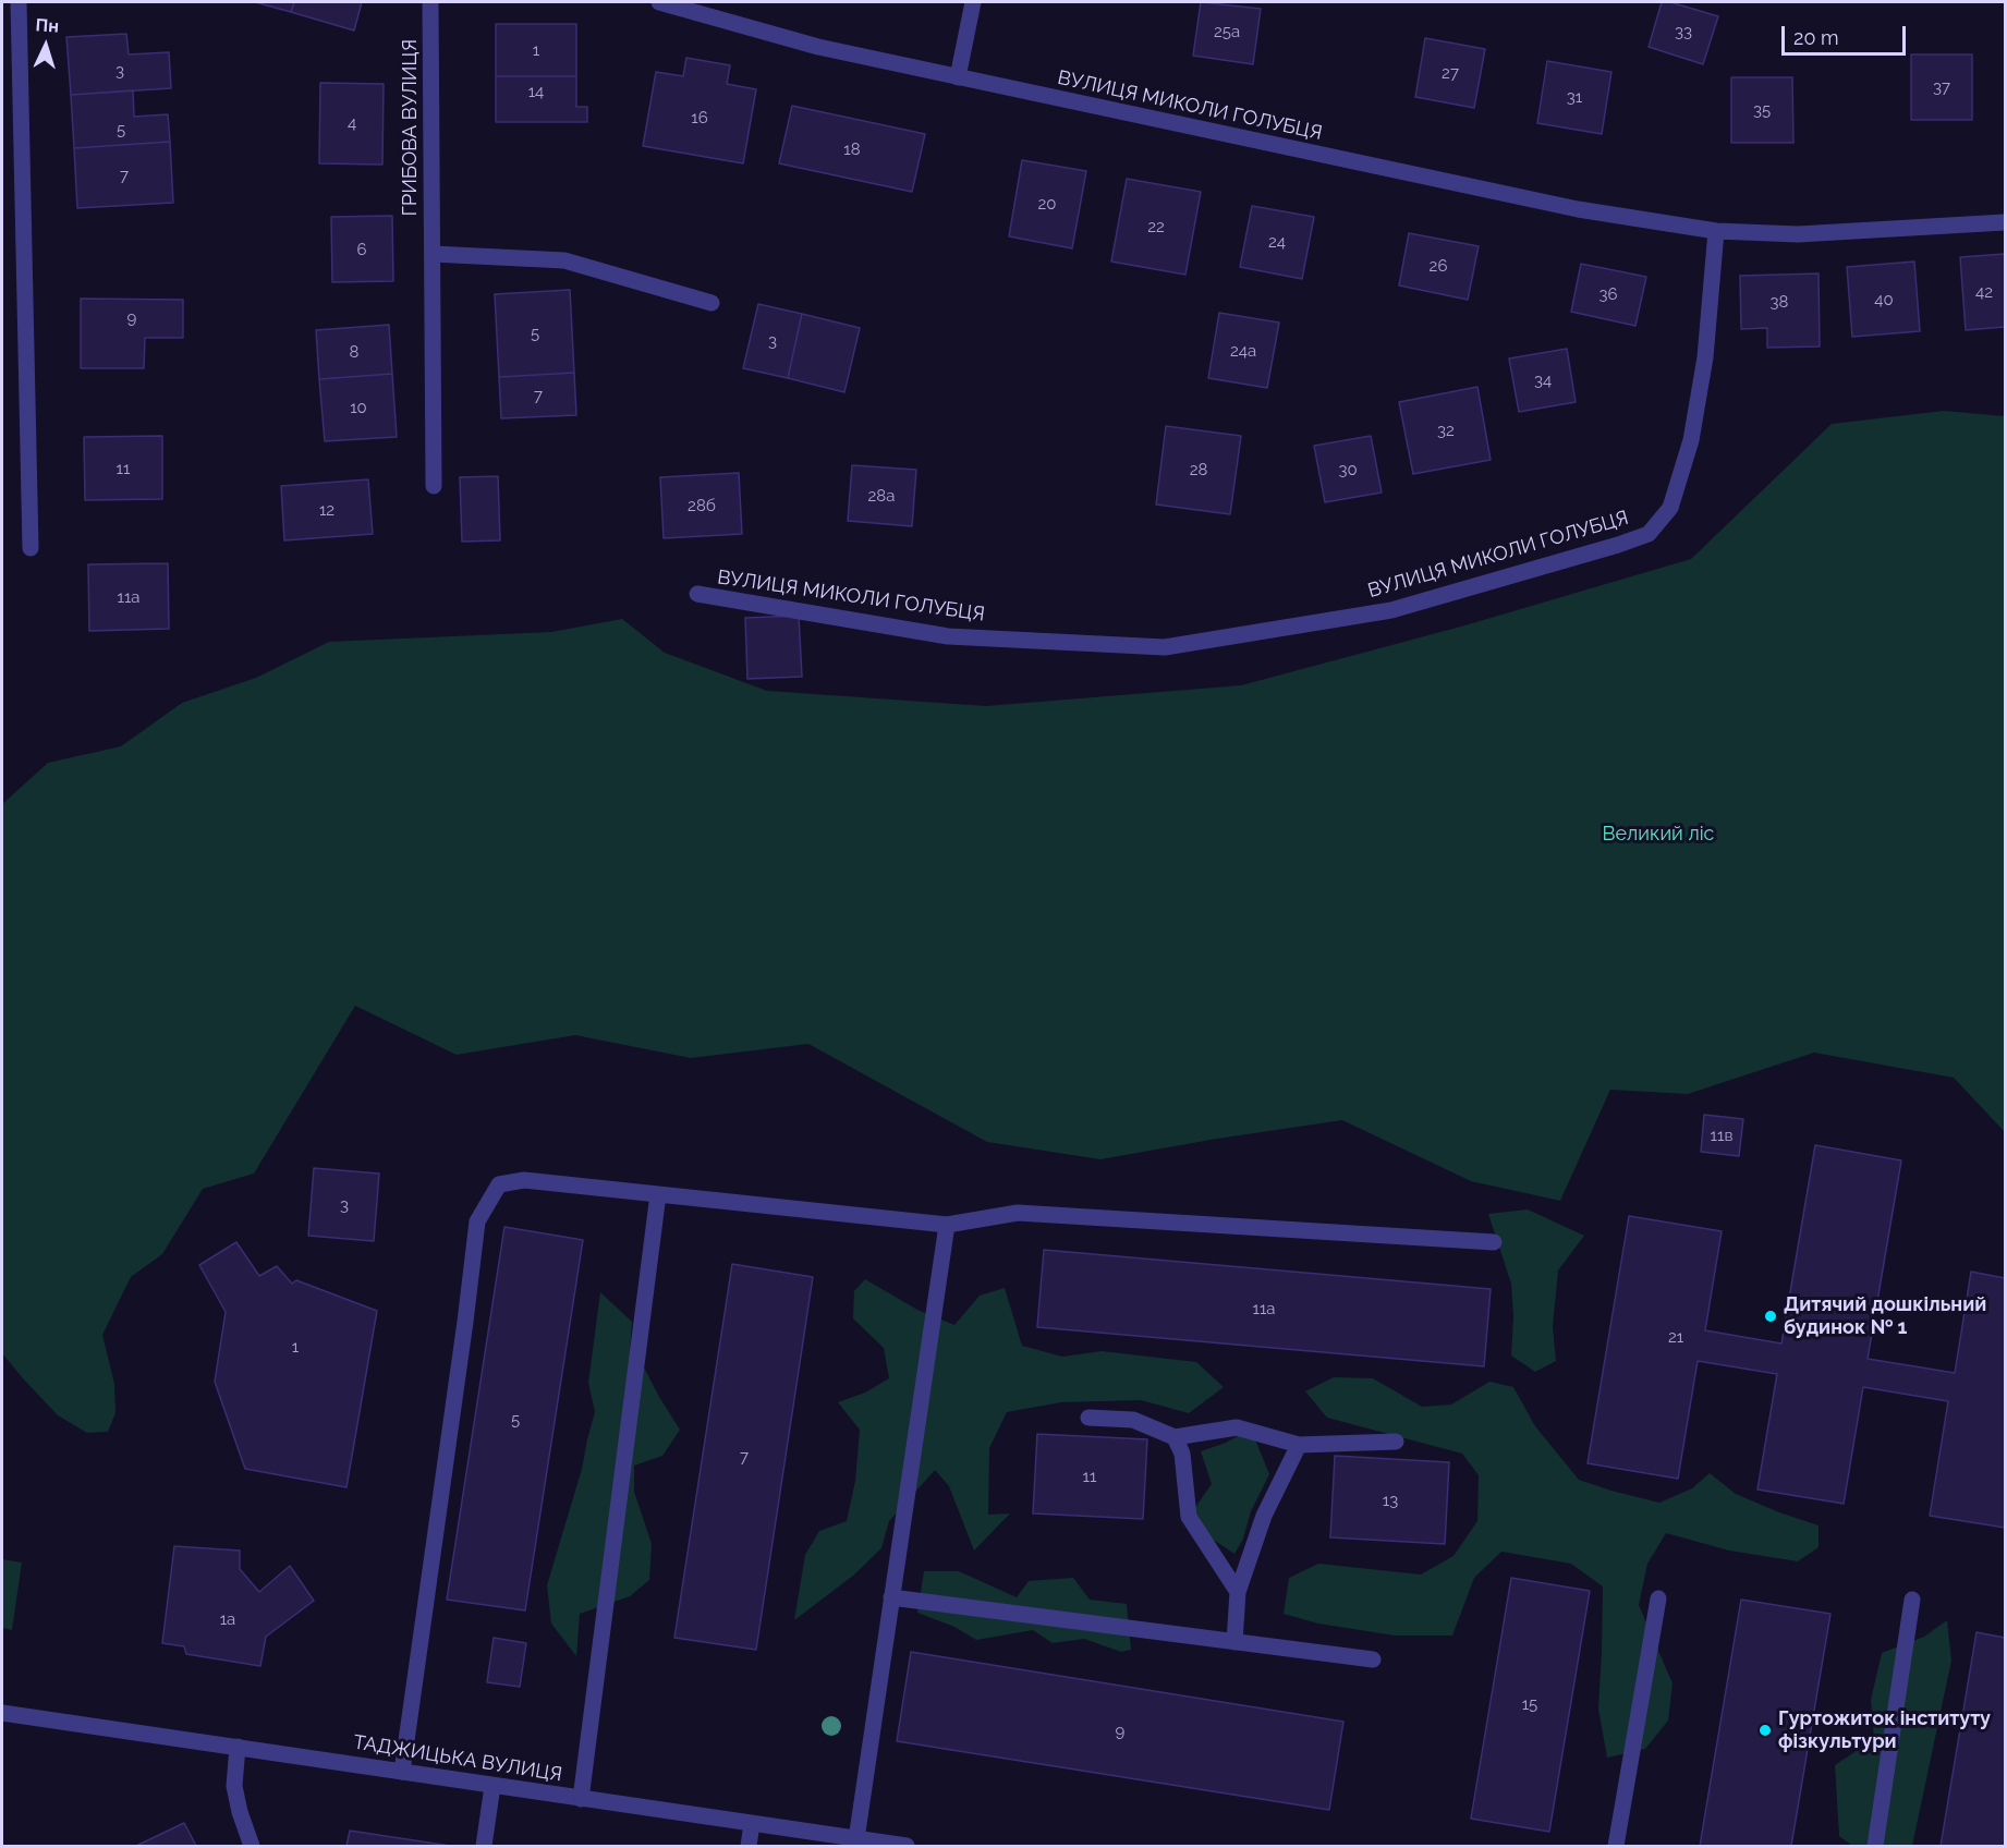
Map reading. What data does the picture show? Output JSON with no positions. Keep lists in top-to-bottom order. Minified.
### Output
{"streets":{"street":["ВУЛИЦЯ МИКОЛИ ГОЛУБЦЯ","ГРИБОВА ВУЛИЦЯ","ТАДЖИЦЬКА ВУЛИЦЯ"]},"parks":["Великий ліс"],"places":["Дитячий дошкільний будинок № 1","Гуртожиток інституту фізкультури"],"house_numbers":["25а","33","1","3","27","37","14","31","35","16","4","5","18","7","20","22","24","6","26","42","36","40","38","9","5","3","24а","8","34","7","10","32","11","28","30","28а","28б","12","11а","11в","3","11а","21","1","5","7","11","13","1а","15","9"],"scale_bar":"20 m","north":"top"}
